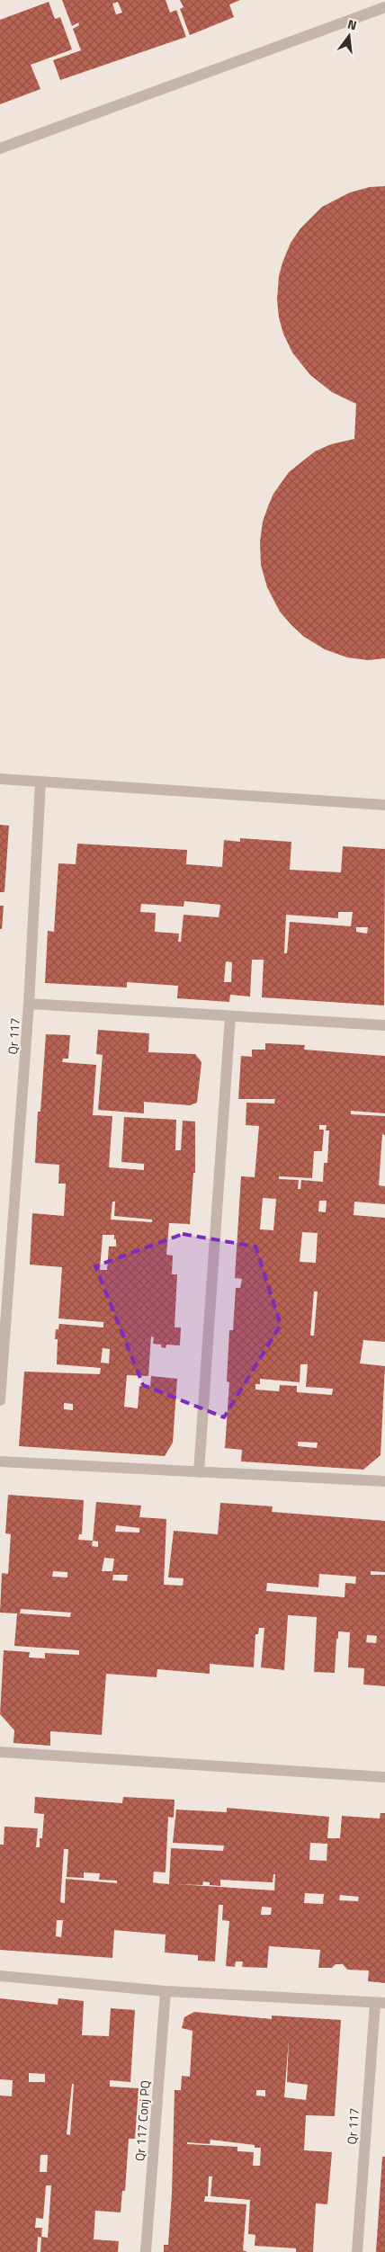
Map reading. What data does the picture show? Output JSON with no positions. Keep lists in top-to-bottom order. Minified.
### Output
{"streets":{"street":["Qr 117","Qr 117 Conj PQ"]},"north":"top"}
